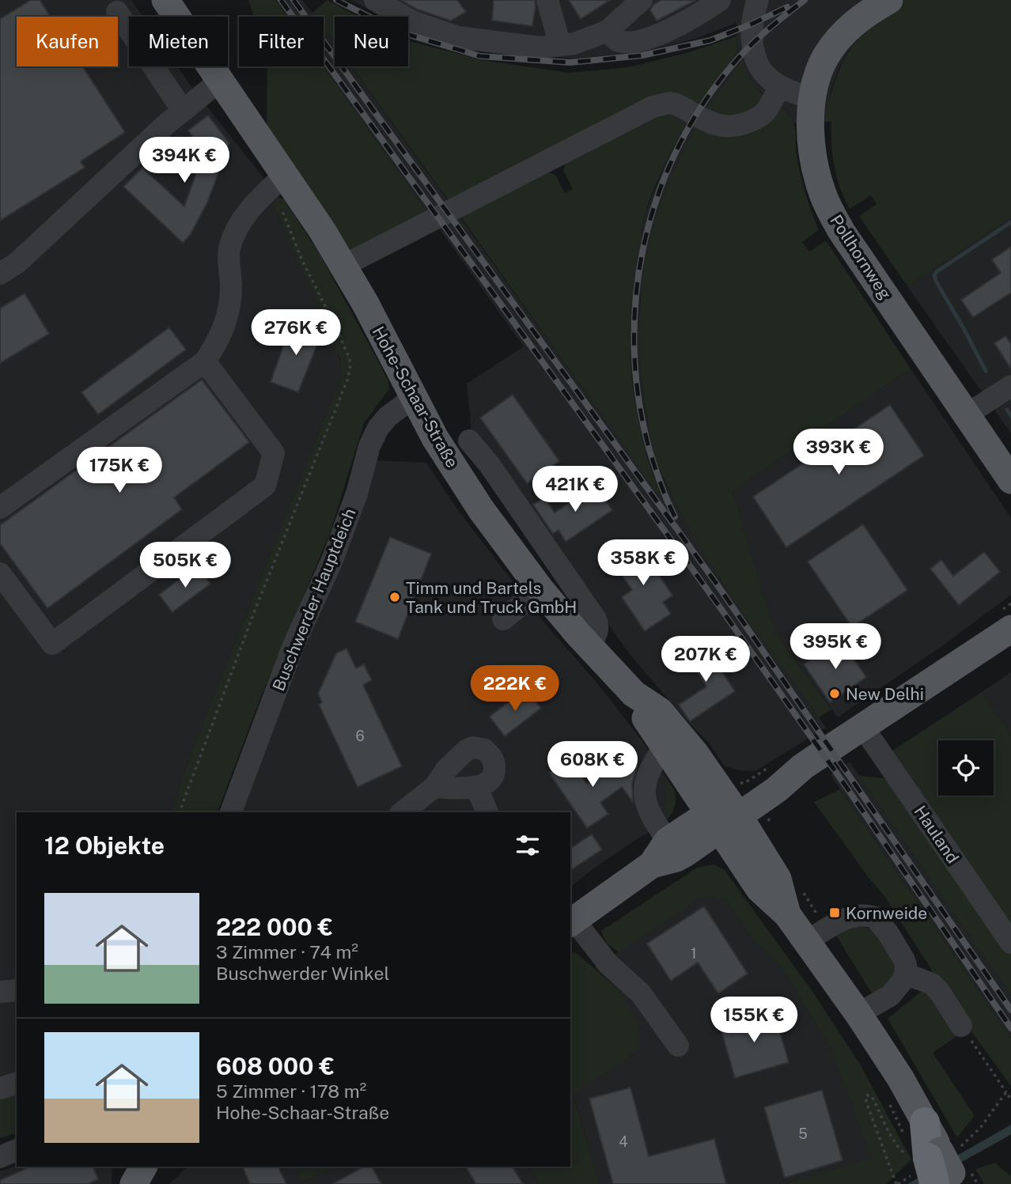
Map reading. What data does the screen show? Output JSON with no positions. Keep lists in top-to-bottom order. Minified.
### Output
{"streets":{"main road":["Pollhornweg","Hohe-Schaar-Straße"],"street":["Buschwerder Hauptdeich","Hauland"]},"crossings":[["Hohe-Schaar-Straße","Buschwerder Hauptdeich"]],"places":{"other":["Timm und Bartels Tank und Truck GmbH","New Delhi"],"transit":["Kornweide"]},"house_numbers":["6","1","5","4"],"page":{"chip":["Kaufen","Mieten","Filter","Neu"],"price":["394K €","276K €","393K €","175K €","421K €","358K €","505K €","395K €","207K €","222K €","608K €","155K €"],"heading":"12 Objekte","list":[{"name":"222 000 €","note":"3 Zimmer · 74 m² · Buschwerder Winkel"},{"name":"608 000 €","note":"5 Zimmer · 178 m² · Hohe-Schaar-Straße"}]}}
